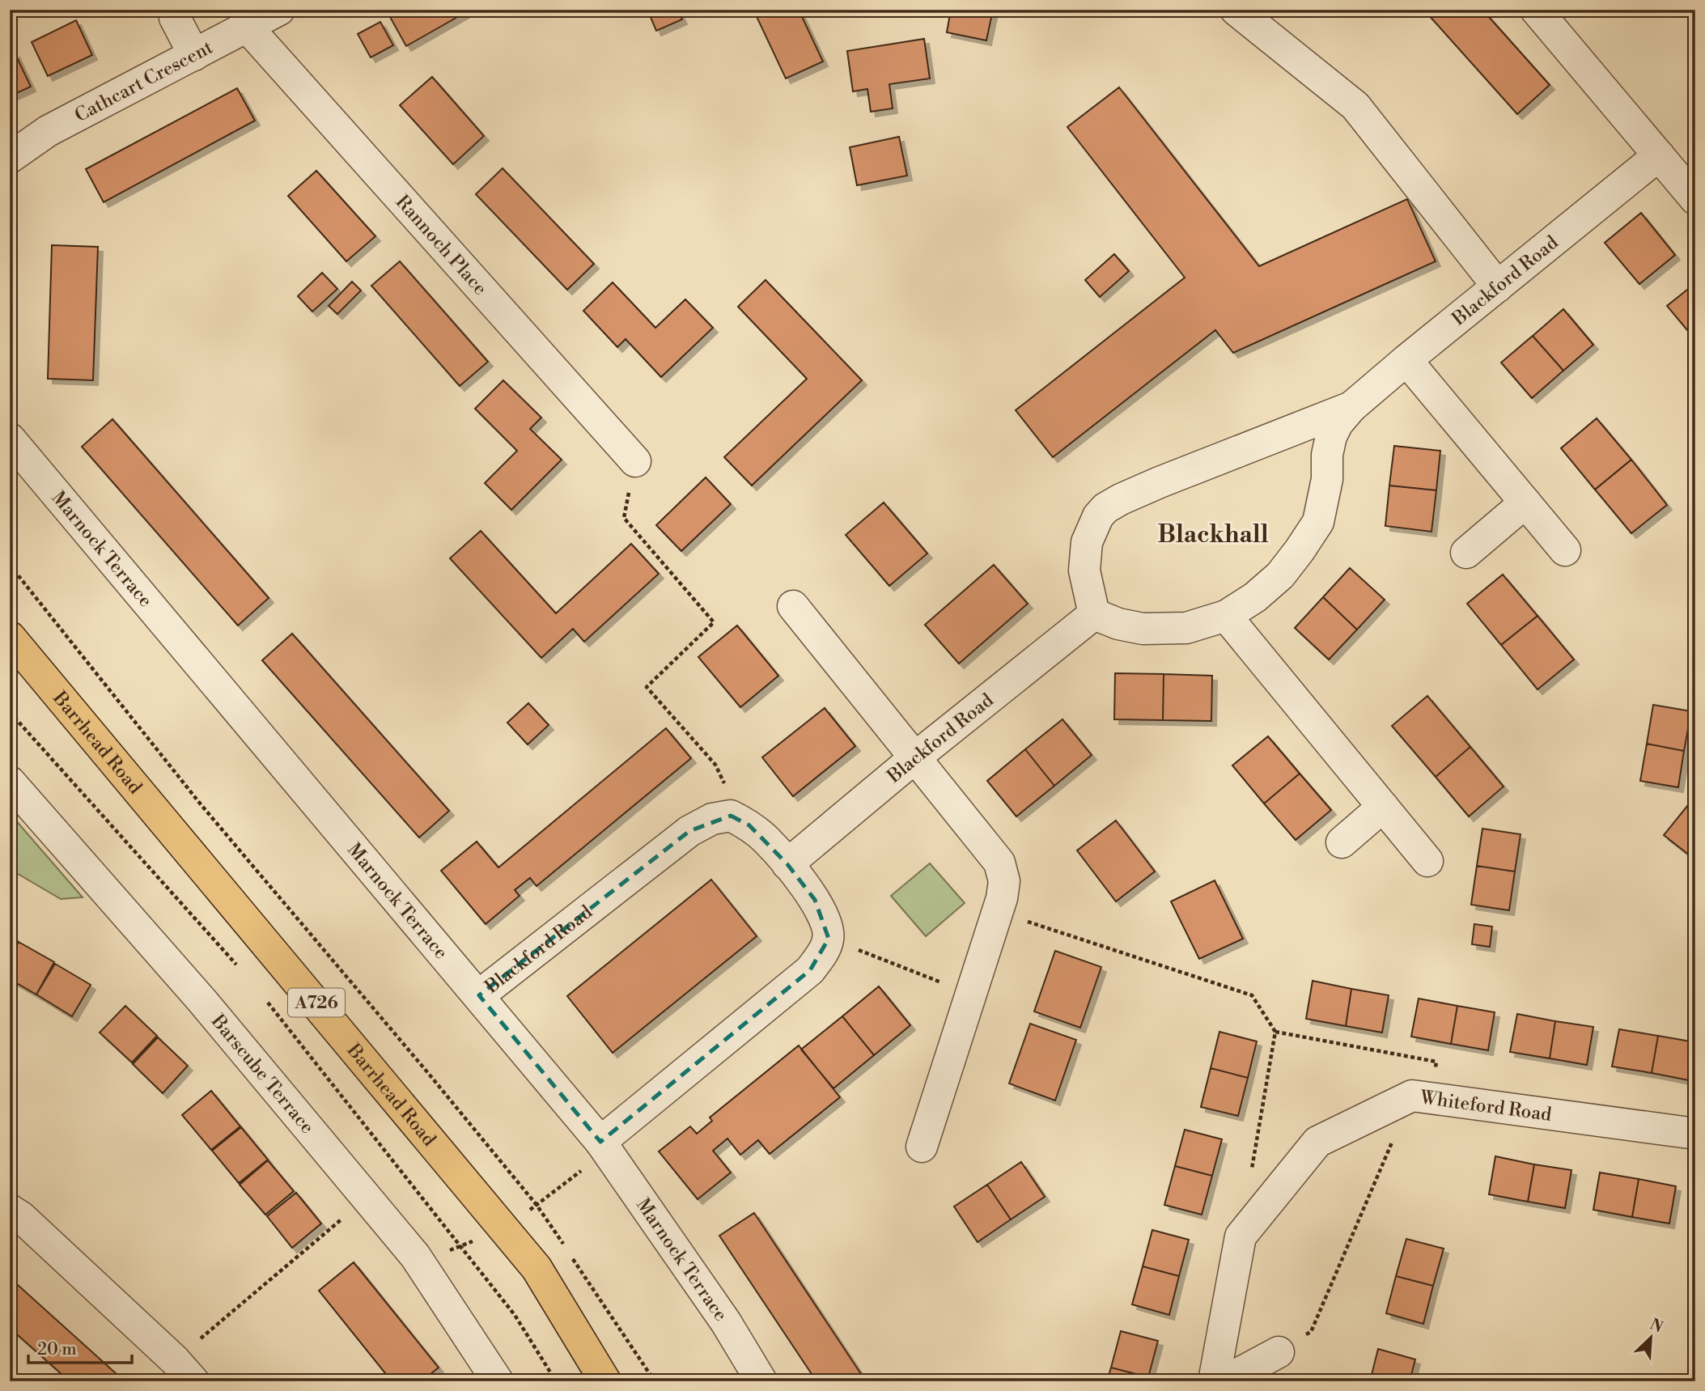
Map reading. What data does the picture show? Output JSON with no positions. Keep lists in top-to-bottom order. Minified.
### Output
{"streets":{"main road":["Barrhead Road","A726"],"street":["Cathcart Crescent","Rannoch Place","Blackford Road","Marnock Terrace","Barscube Terrace","Whiteford Road"]},"crossings":[["Cathcart Crescent","Rannoch Place"],["Blackford Road","Marnock Terrace"]],"districts":["Blackhall"],"scale_bar":"20 m","north":"top right"}
